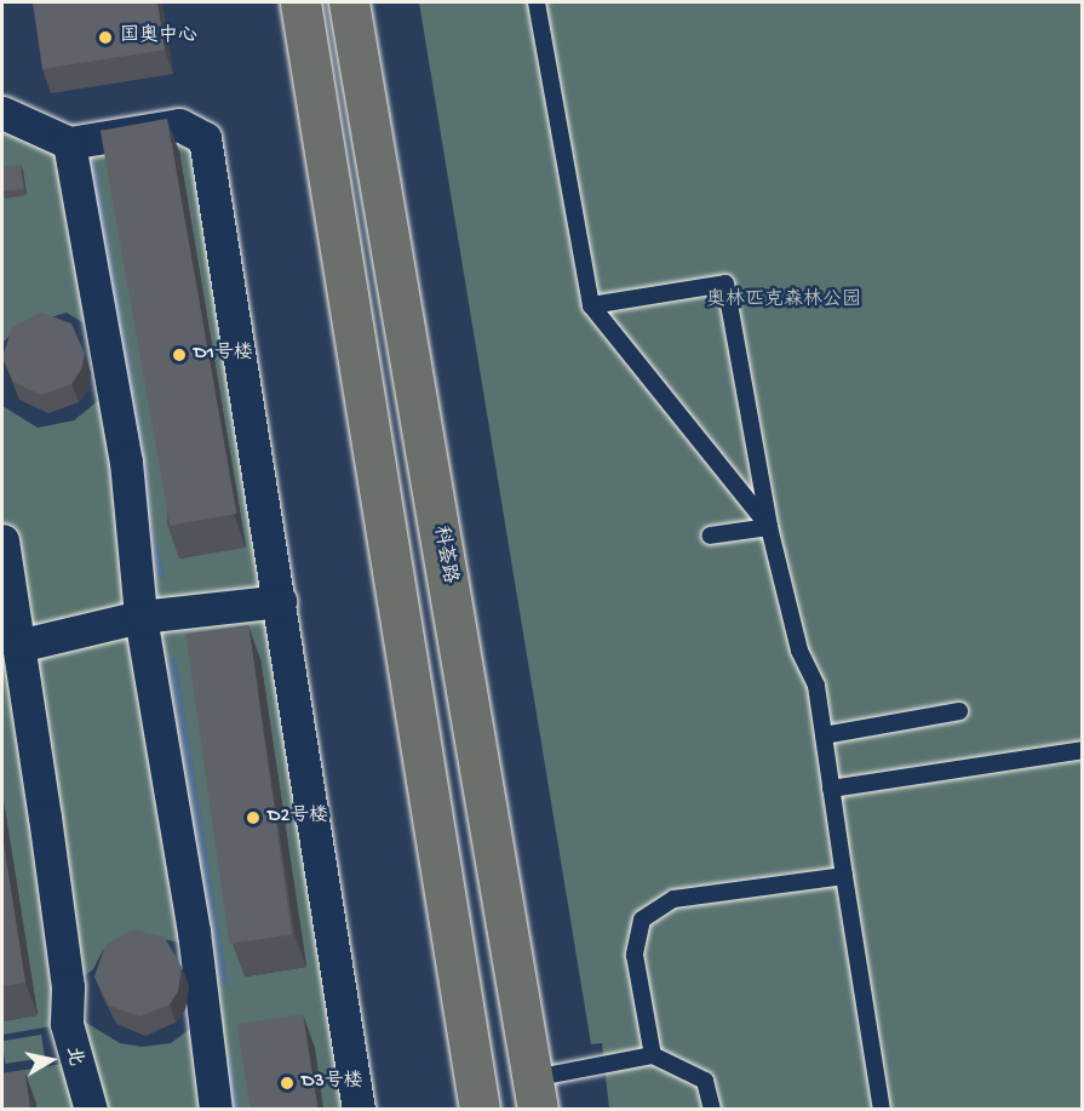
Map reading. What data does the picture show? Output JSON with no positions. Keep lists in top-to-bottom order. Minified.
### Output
{"streets":{"main road":["科荟路"]},"parks":["奥林匹克森林公园"],"places":["国奥中心","D1号楼","D2号楼","D3号楼"],"north":"right"}
